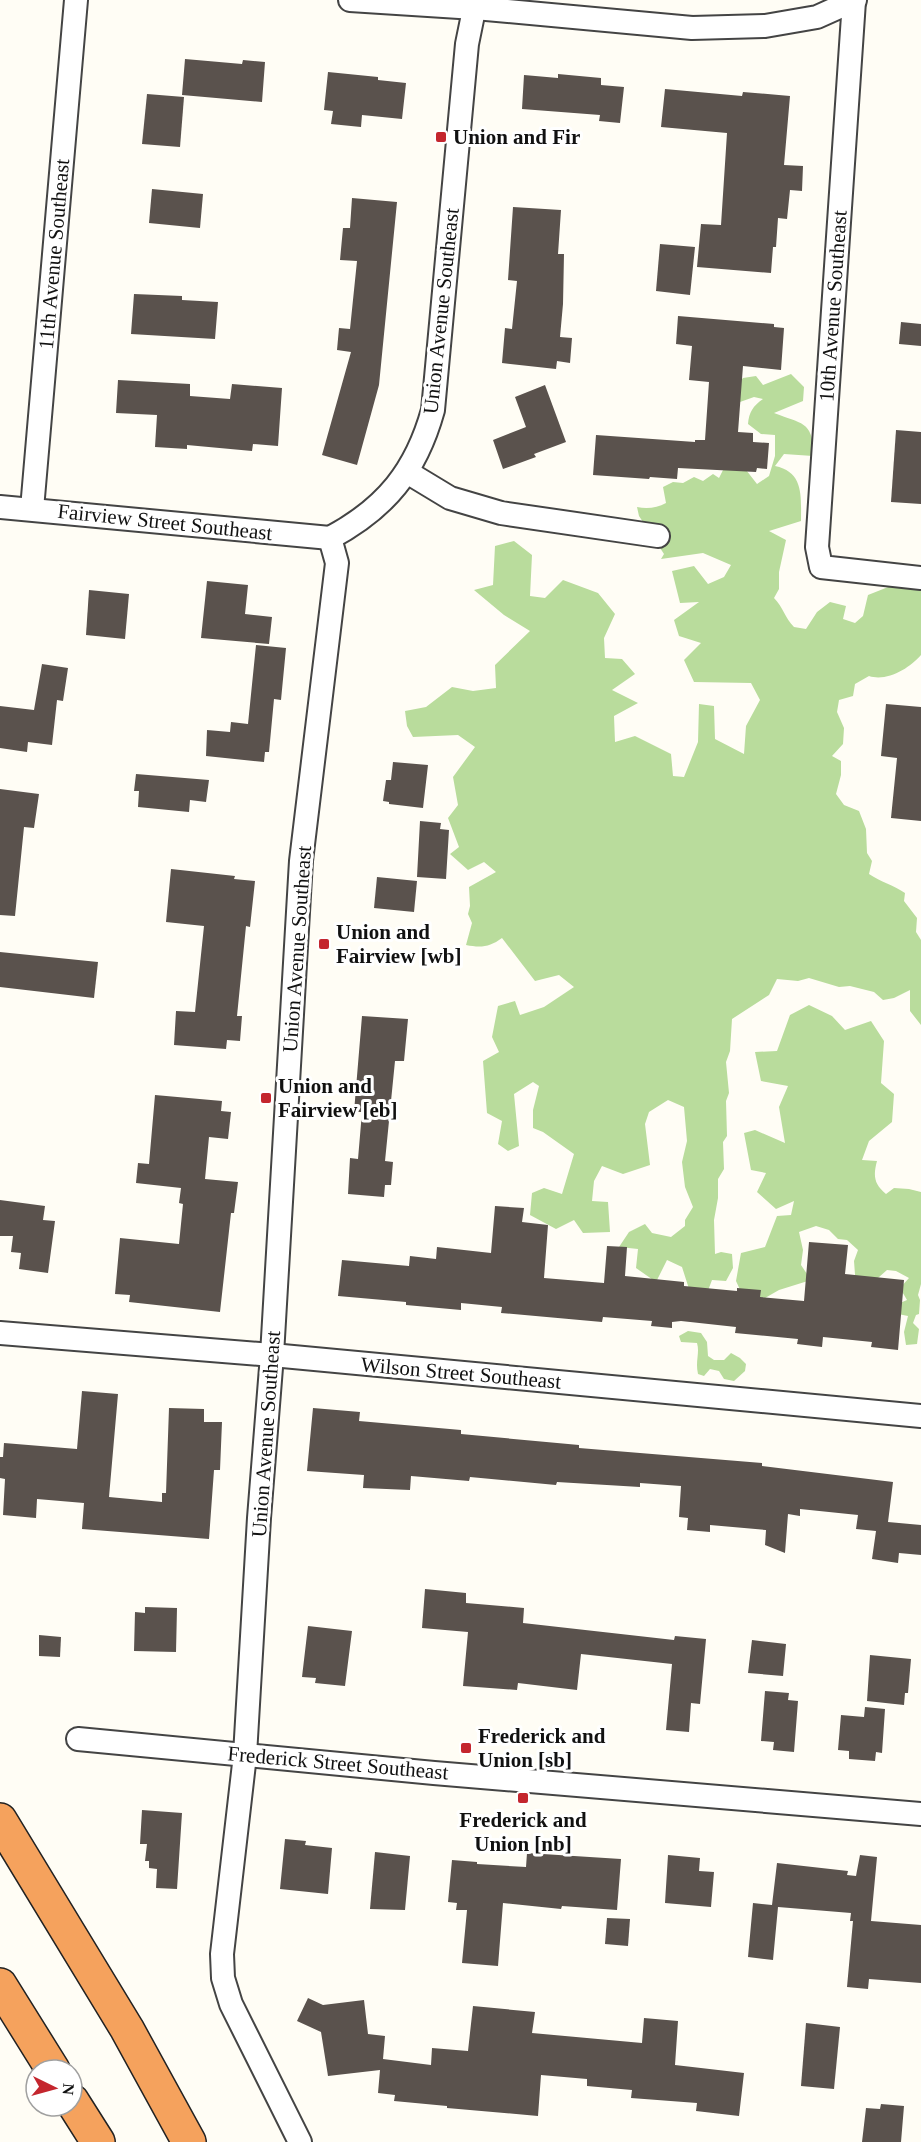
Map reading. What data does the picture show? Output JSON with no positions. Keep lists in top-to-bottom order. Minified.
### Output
{"streets":{"street":["11th Avenue Southeast","10th Avenue Southeast","Union Avenue Southeast","Fairview Street Southeast","Wilson Street Southeast","Frederick Street Southeast"]},"crossings":[["11th Avenue Southeast","Fairview Street Southeast"],["Union Avenue Southeast","Fairview Street Southeast"],["Union Avenue Southeast","Wilson Street Southeast"],["Union Avenue Southeast","Frederick Street Southeast"]],"places":{"transit":["Union and Fir","Union and Fairview [wb]","Union and Fairview [eb]","Frederick and Union [sb]","Frederick and Union [nb]"]},"north":"right"}
